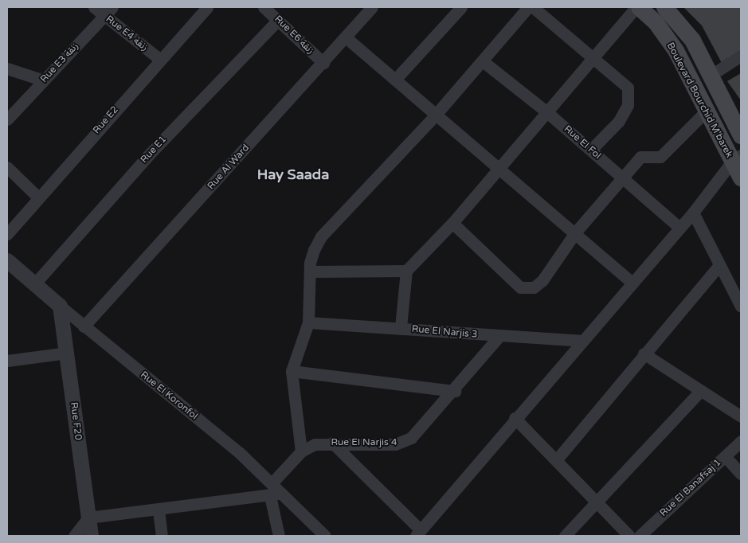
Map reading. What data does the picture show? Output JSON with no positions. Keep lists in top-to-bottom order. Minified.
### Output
{"streets":{"main road":["Boulevard Bourchid M'barek"],"street":["Rue E4 زنقة","Rue E6 زنقة","Rue E3 زنقة","Rue E2","Rue El Fol","Rue E1","Rue Al Ward","Rue El Narjis 3","Rue El Koronfol","Rue F20","Rue El Narjis 4","Rue El Banafsaj 1"]},"crossings":[["Rue E4 زنقة","Rue E3 زنقة"],["Rue E4 زنقة","Rue E2"],["Rue E6 زنقة","Rue E1"],["Rue E6 زنقة","Rue Al Ward"],["Rue E1","Rue El Koronfol"],["Rue Al Ward","Rue El Koronfol"],["Rue El Narjis 3","Rue El Narjis 4"],["Rue El Koronfol","Rue F20"]],"districts":["Hay Saada"]}
